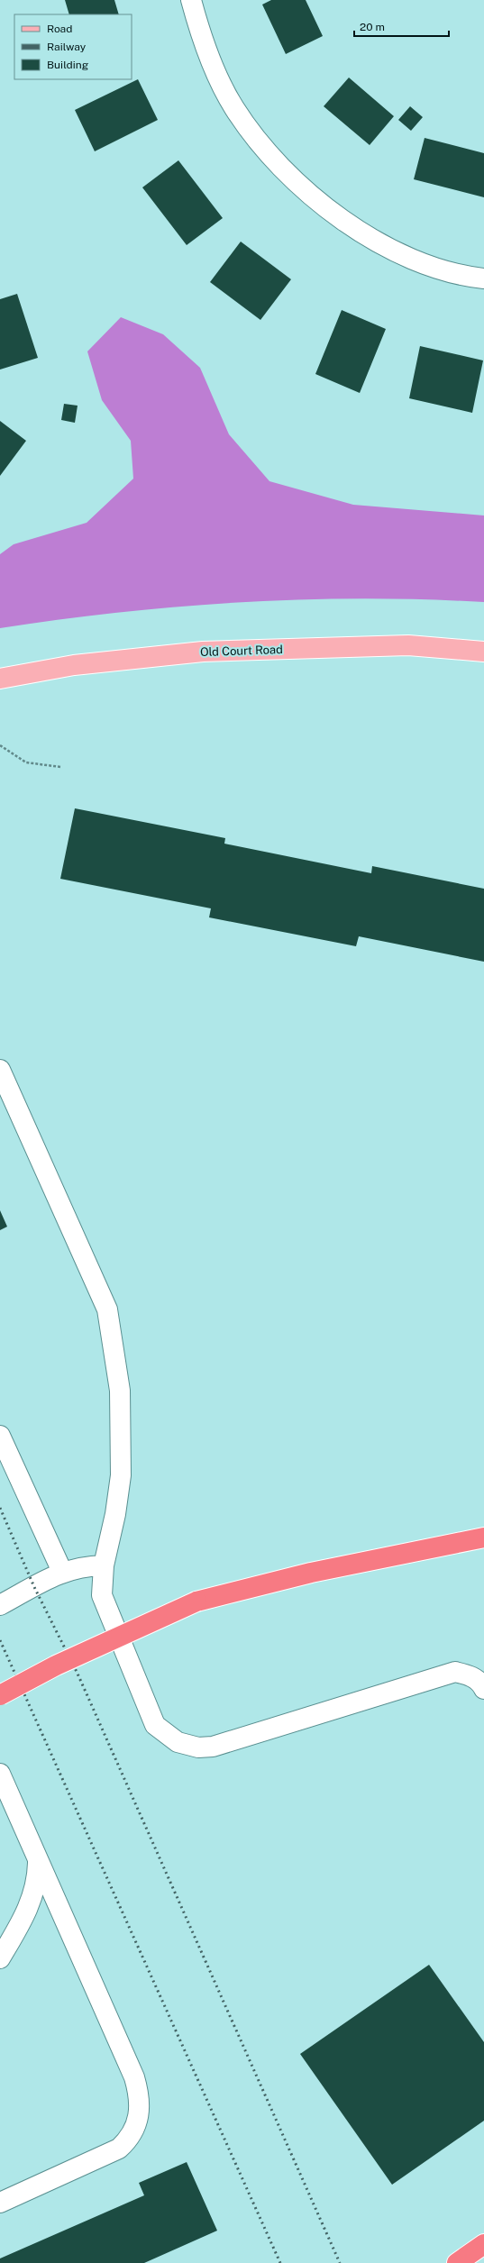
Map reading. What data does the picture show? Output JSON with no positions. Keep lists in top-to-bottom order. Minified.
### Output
{"streets":{"main road":["Old Court Road"]},"legend":["Road","Railway","Building"],"scale_bar":"20 m"}
